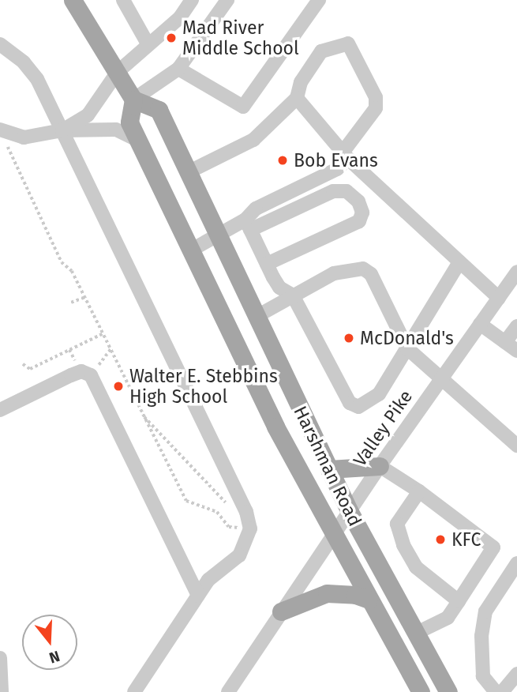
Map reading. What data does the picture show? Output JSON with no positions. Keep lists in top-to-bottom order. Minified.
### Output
{"streets":{"main road":["Harshman Road"],"street":["Valley Pike"]},"crossings":[["Valley Pike","Harshman Road"]],"places":["Mad River Middle School","Bob Evans","McDonald's","Walter E. Stebbins High School","KFC"],"north":"bottom"}
